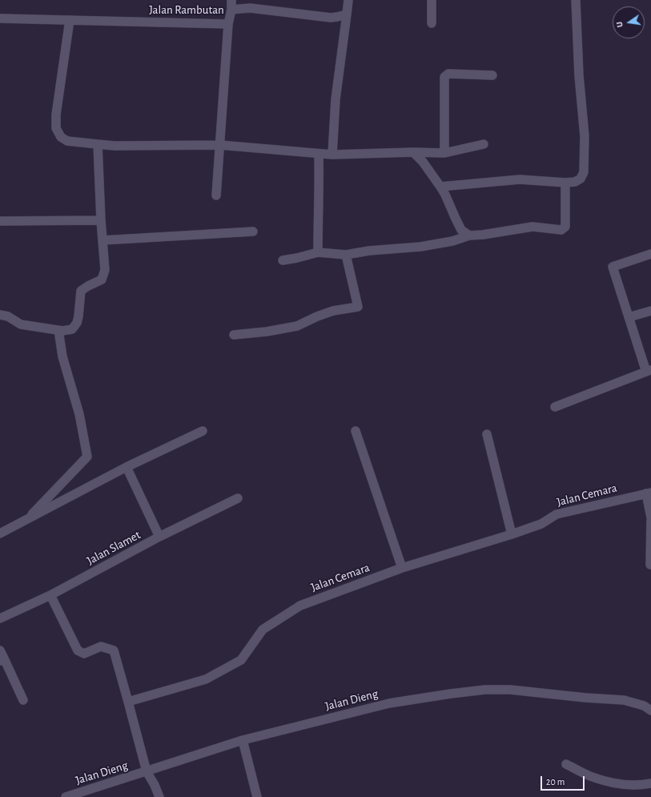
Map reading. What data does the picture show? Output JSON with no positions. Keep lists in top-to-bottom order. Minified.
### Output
{"streets":{"street":["Jalan Rambutan","Jalan Cemara","Jalan Slamet","Jalan Dieng"]},"scale_bar":"20 m","north":"left"}
